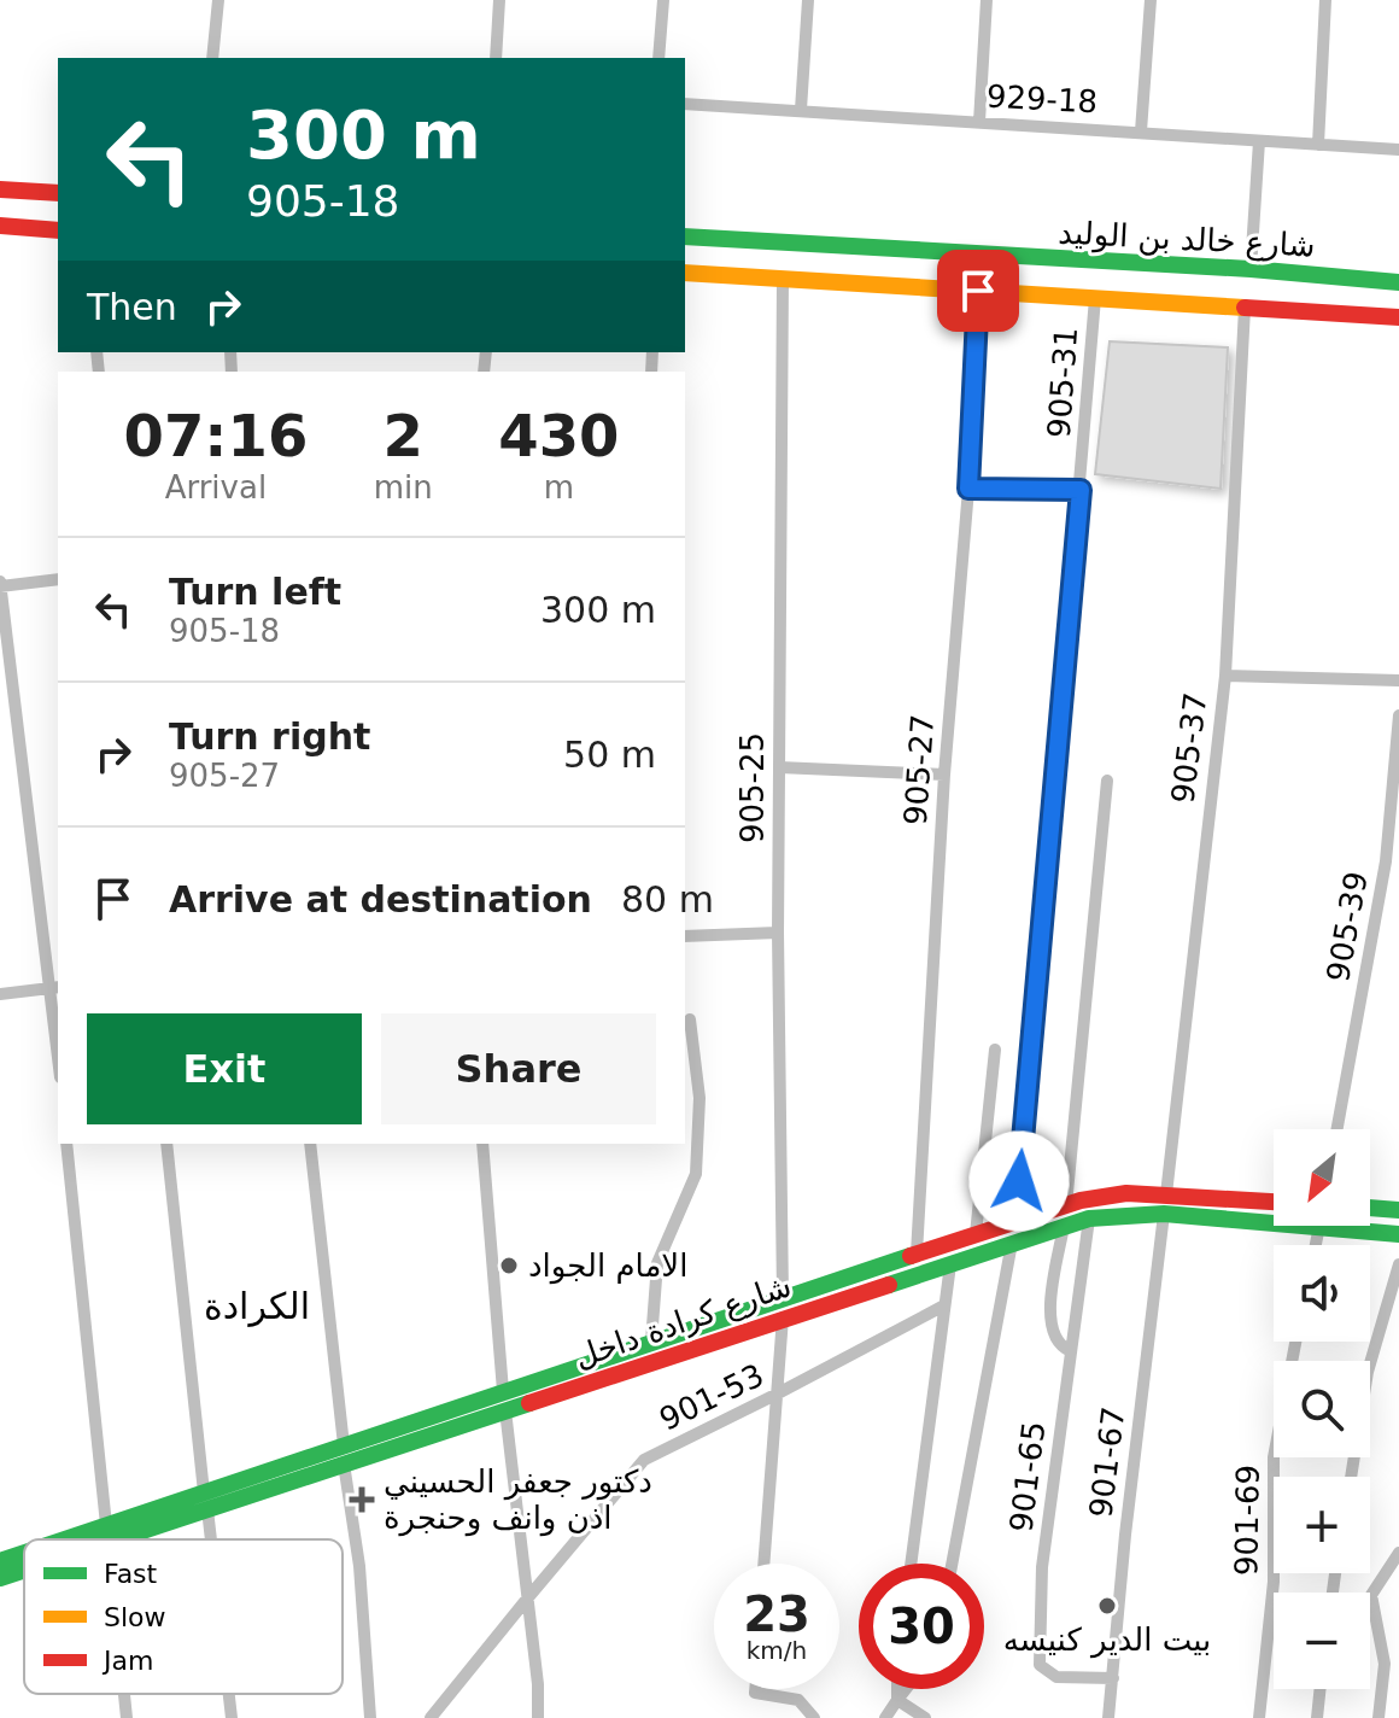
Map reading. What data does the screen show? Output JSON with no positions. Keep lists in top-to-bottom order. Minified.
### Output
{"streets":{"main road":["شارع خالد بن الوليد","شارع كرادة داخل"],"street":["929-18","905-31","905-37","905-27","905-25","905-39","901-53","901-67","901-65","901-69"]},"crossings":[["شارع خالد بن الوليد","905-31"],["شارع خالد بن الوليد","905-37"],["شارع خالد بن الوليد","905-27"],["شارع خالد بن الوليد","905-25"],["905-31","شارع كرادة داخل"],["905-37","شارع كرادة داخل"],["905-27","شارع كرادة داخل"],["905-25","شارع كرادة داخل"],["شارع كرادة داخل","901-67"],["شارع كرادة داخل","901-65"],["901-67","901-65"]],"districts":["الكرادة"],"places":{"other":["الامام الجواد","بيت الدير كنيسه"],"health":["دكتور جعفر الحسيني اذن وانف وحنجرة"]},"legend":["Fast","Slow","Jam"],"north":"bottom left","page":{"turn":["300 m","905-18"],"then":"Then","eta":["07:16","Arrival","2","min","430","m"],"list":[{"name":"Turn left","note":"905-18","value":"300 m"},{"name":"Turn right","note":"905-27","value":"50 m"},{"name":"Arrive at destination","value":"80 m"}],"buttons":["Exit","Share"],"map_buttons":["+","−"],"speed":"23 km/h","limit":"30"}}
